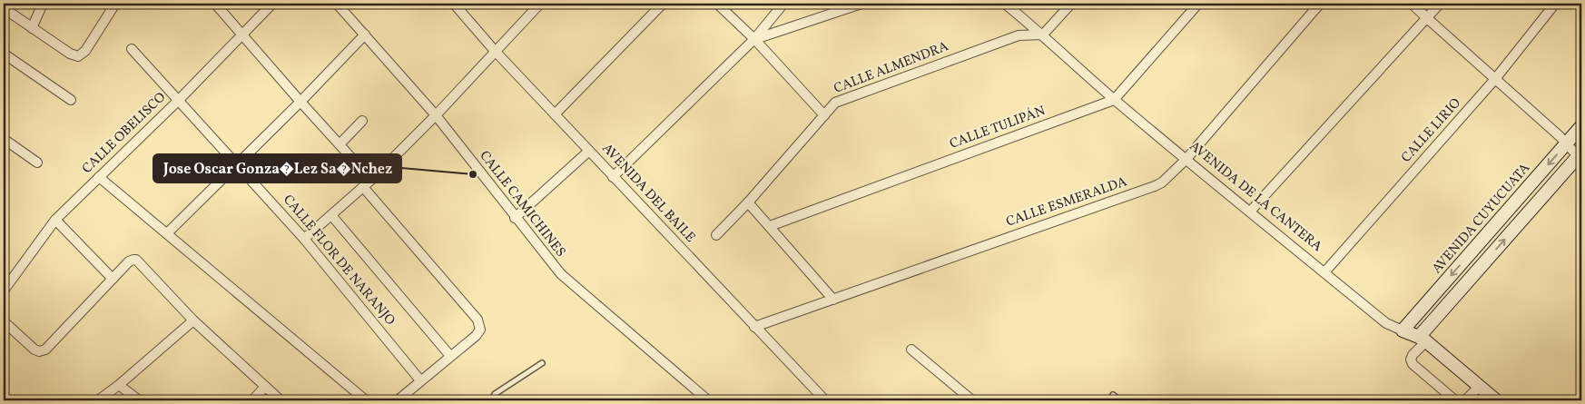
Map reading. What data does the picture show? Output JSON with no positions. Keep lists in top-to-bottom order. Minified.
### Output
{"streets":{"street":["CALLE ALMENDRA","CALLE TULIPÁN","CALLE LIRIO","CALLE OBELISCO","AVENIDA DEL BAILE","AVENIDA DE LA CANTERA","CALLE ESMERALDA","CALLE CAMICHINES","AVENIDA CUYUCUATA","CALLE FLOR DE NARANJO"]},"crossings":[["CALLE ALMENDRA","AVENIDA DE LA CANTERA"],["CALLE TULIPÁN","AVENIDA DE LA CANTERA"],["CALLE LIRIO","AVENIDA DE LA CANTERA"],["CALLE OBELISCO","CALLE FLOR DE NARANJO"],["AVENIDA DEL BAILE","CALLE ESMERALDA"],["AVENIDA DE LA CANTERA","CALLE ESMERALDA"],["AVENIDA DE LA CANTERA","AVENIDA CUYUCUATA"]],"places":["Jose Oscar Gonza�Lez Sa�Nchez"]}
